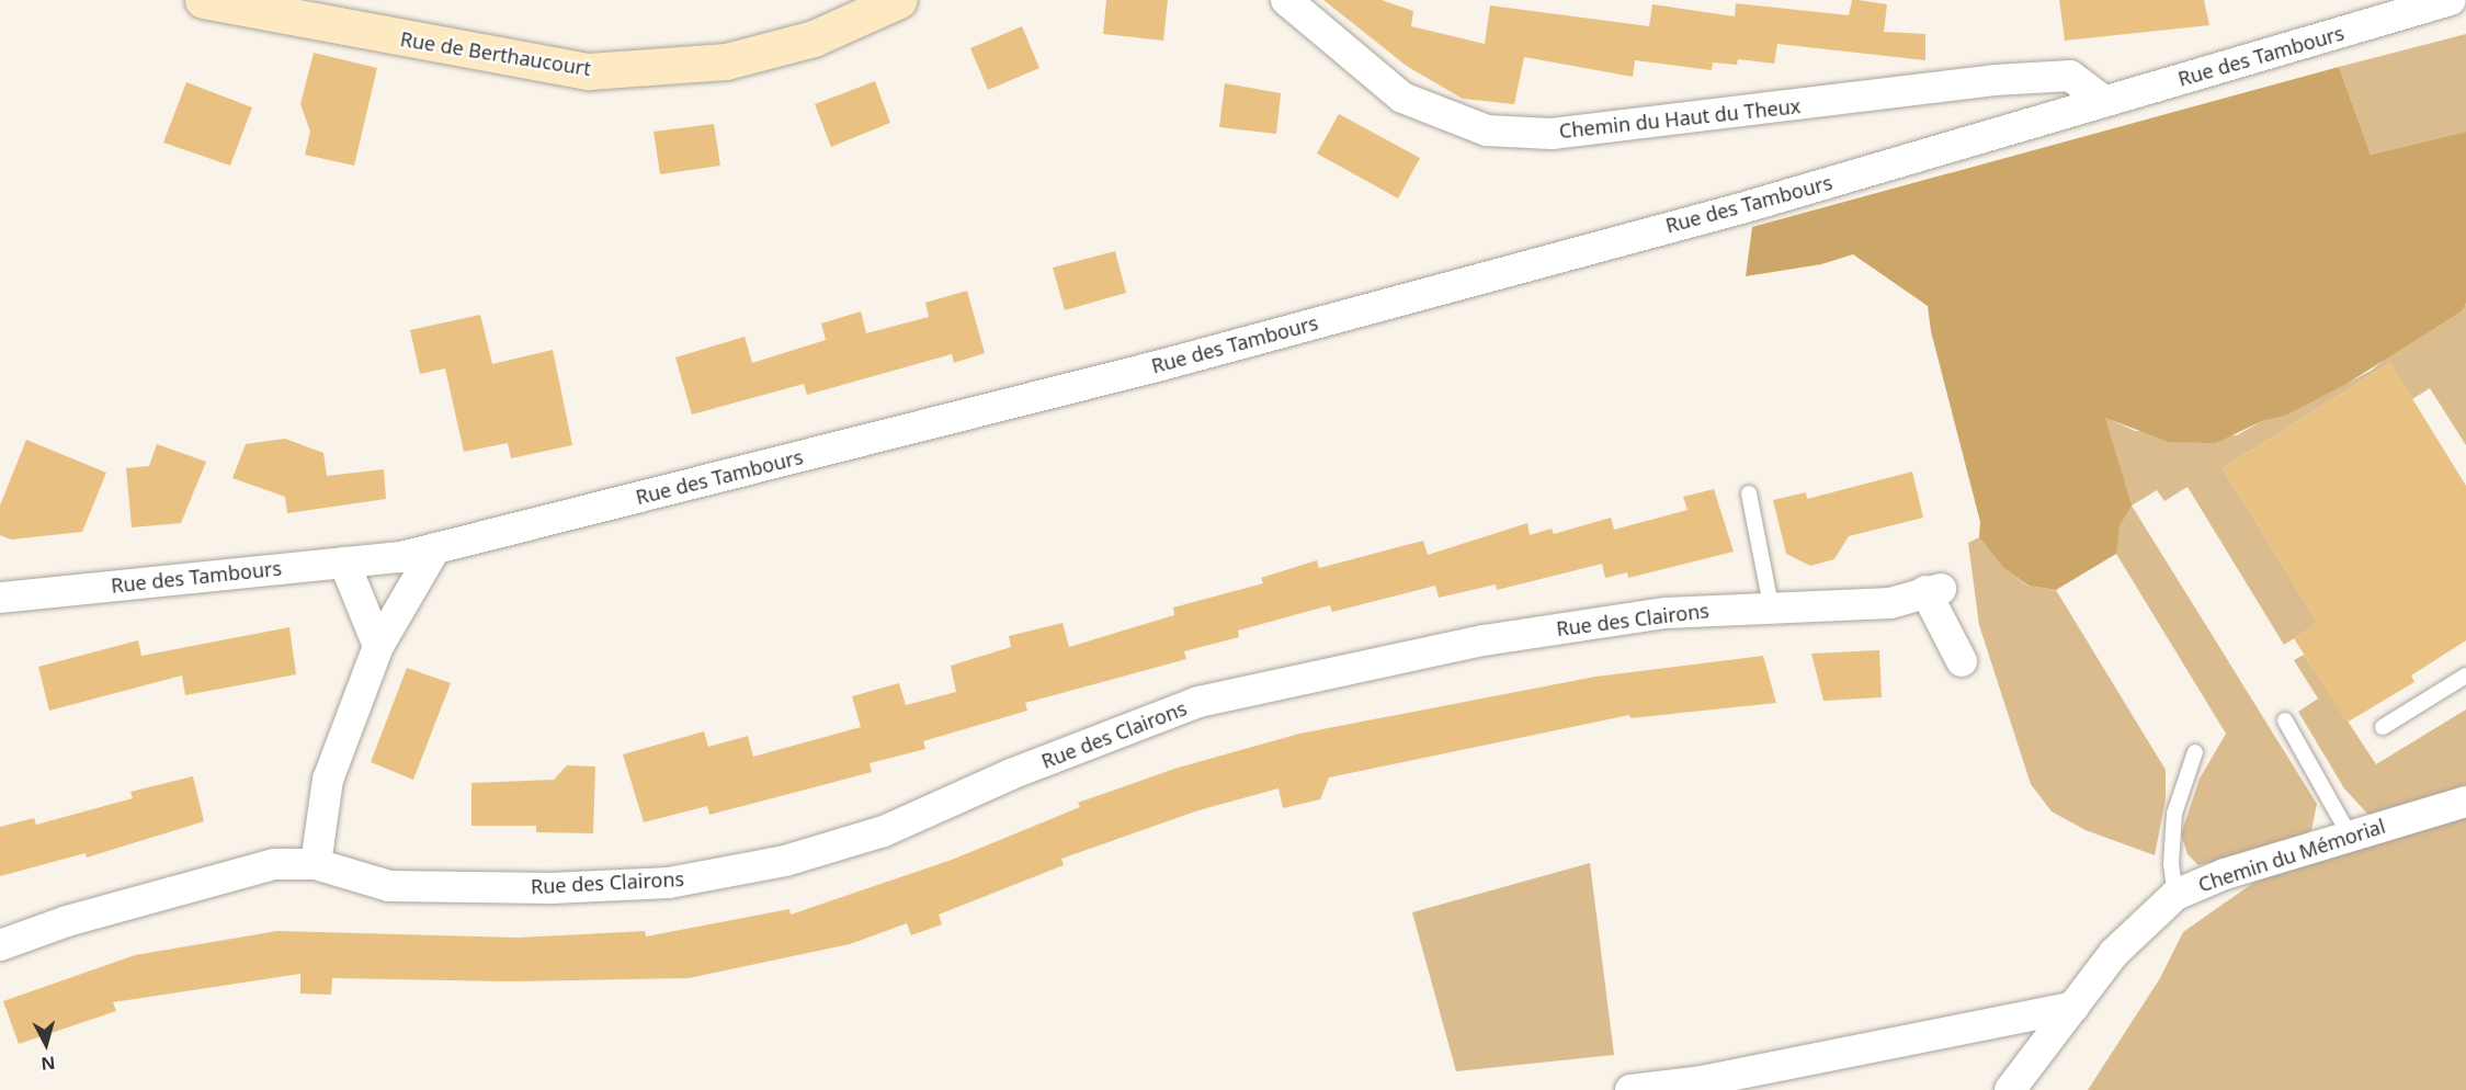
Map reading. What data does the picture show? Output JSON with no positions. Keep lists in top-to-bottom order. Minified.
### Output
{"streets":{"main road":["Rue de Berthaucourt"],"street":["Rue des Tambours","Chemin du Haut du Theux","Rue des Clairons","Chemin du Mémorial"]},"crossings":[["Rue des Tambours","Chemin du Haut du Theux"]],"north":"bottom"}
